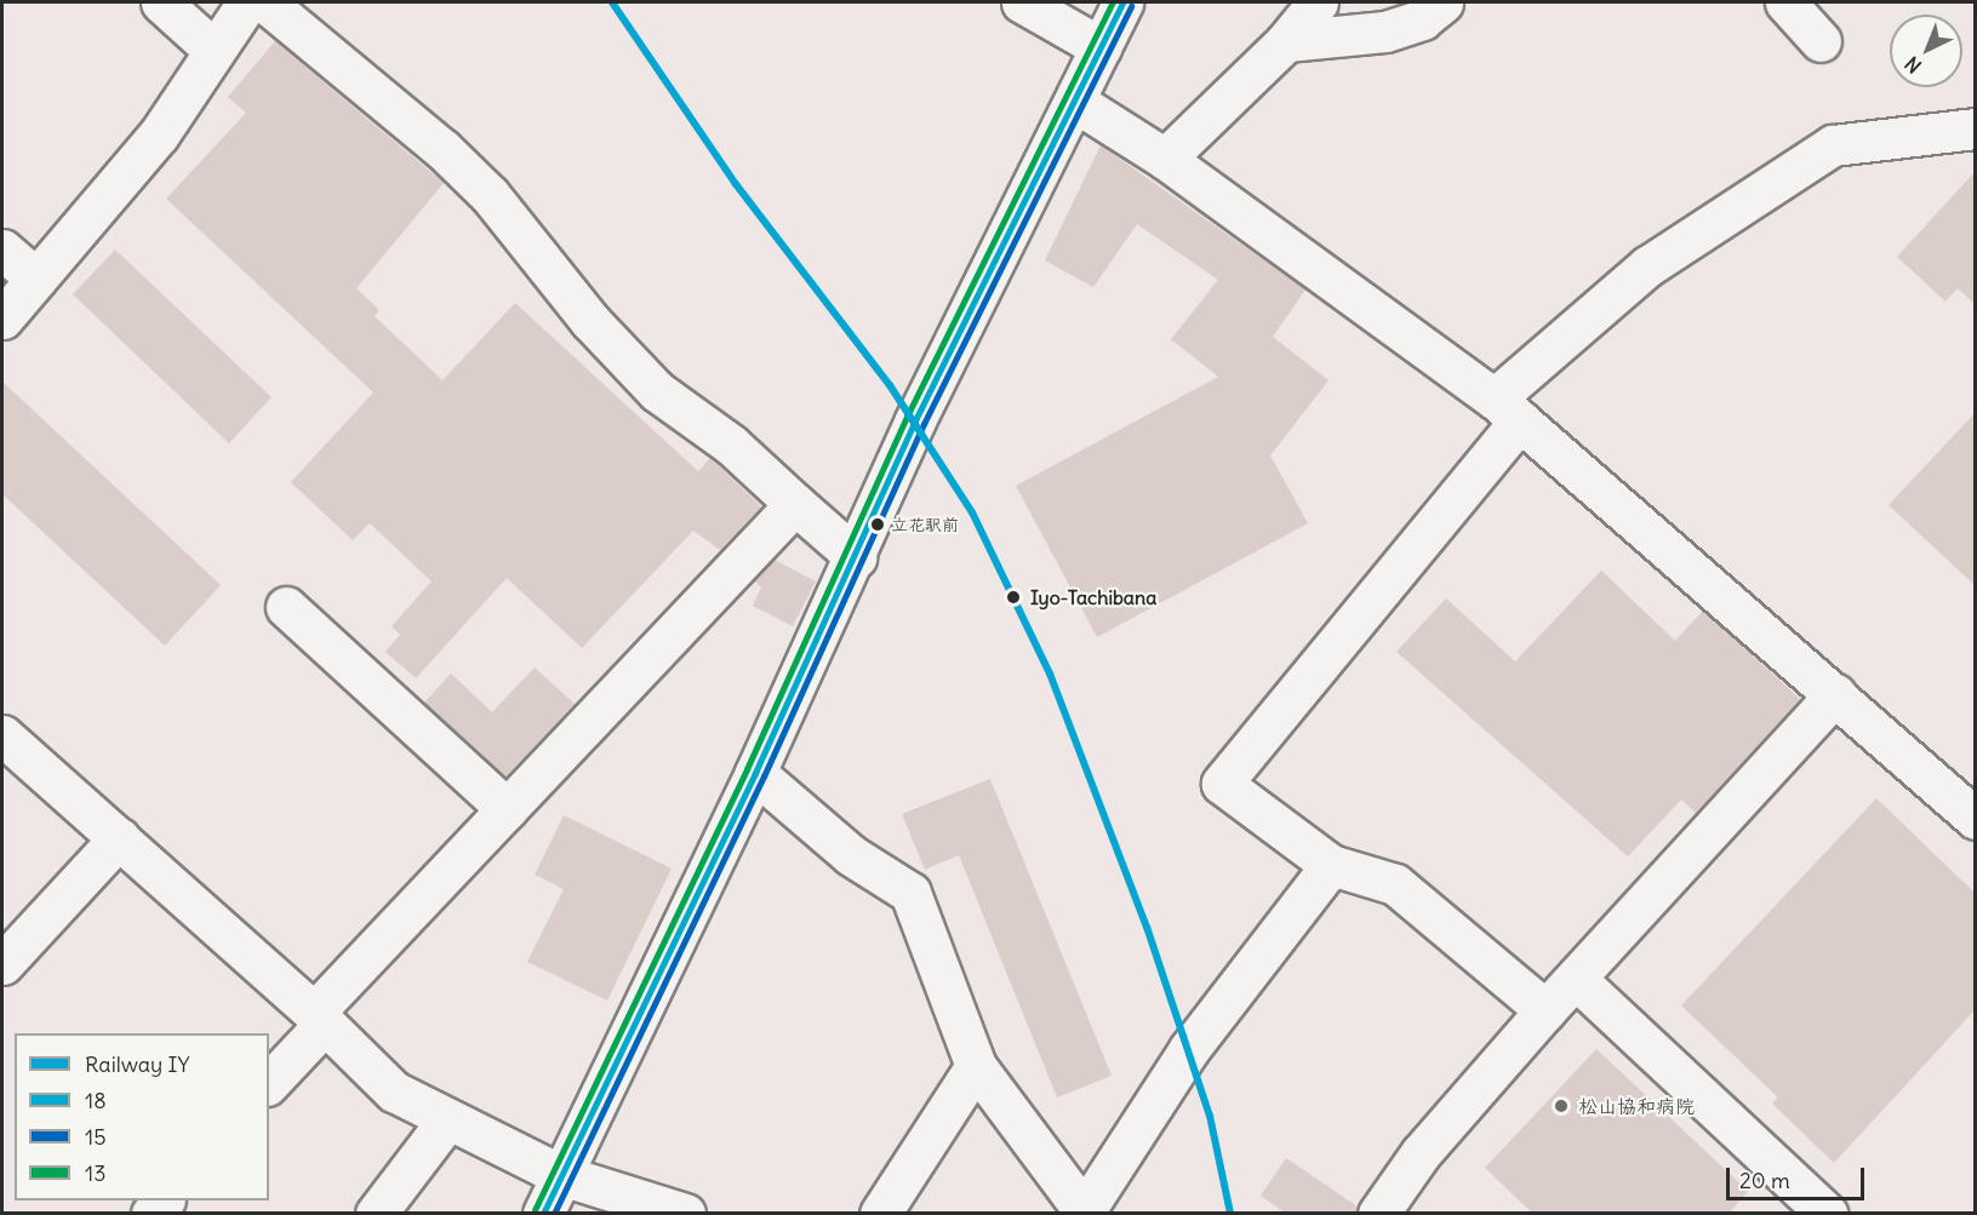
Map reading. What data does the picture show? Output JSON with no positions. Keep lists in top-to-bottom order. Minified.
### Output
{"places":["立花駅前","Iyo-Tachibana","松山協和病院"],"lines":["rail line IY","transit line 18","transit line 13","transit line 15"],"legend":["Railway IY","18","15","13"],"scale_bar":"20 m","north":"bottom left"}
